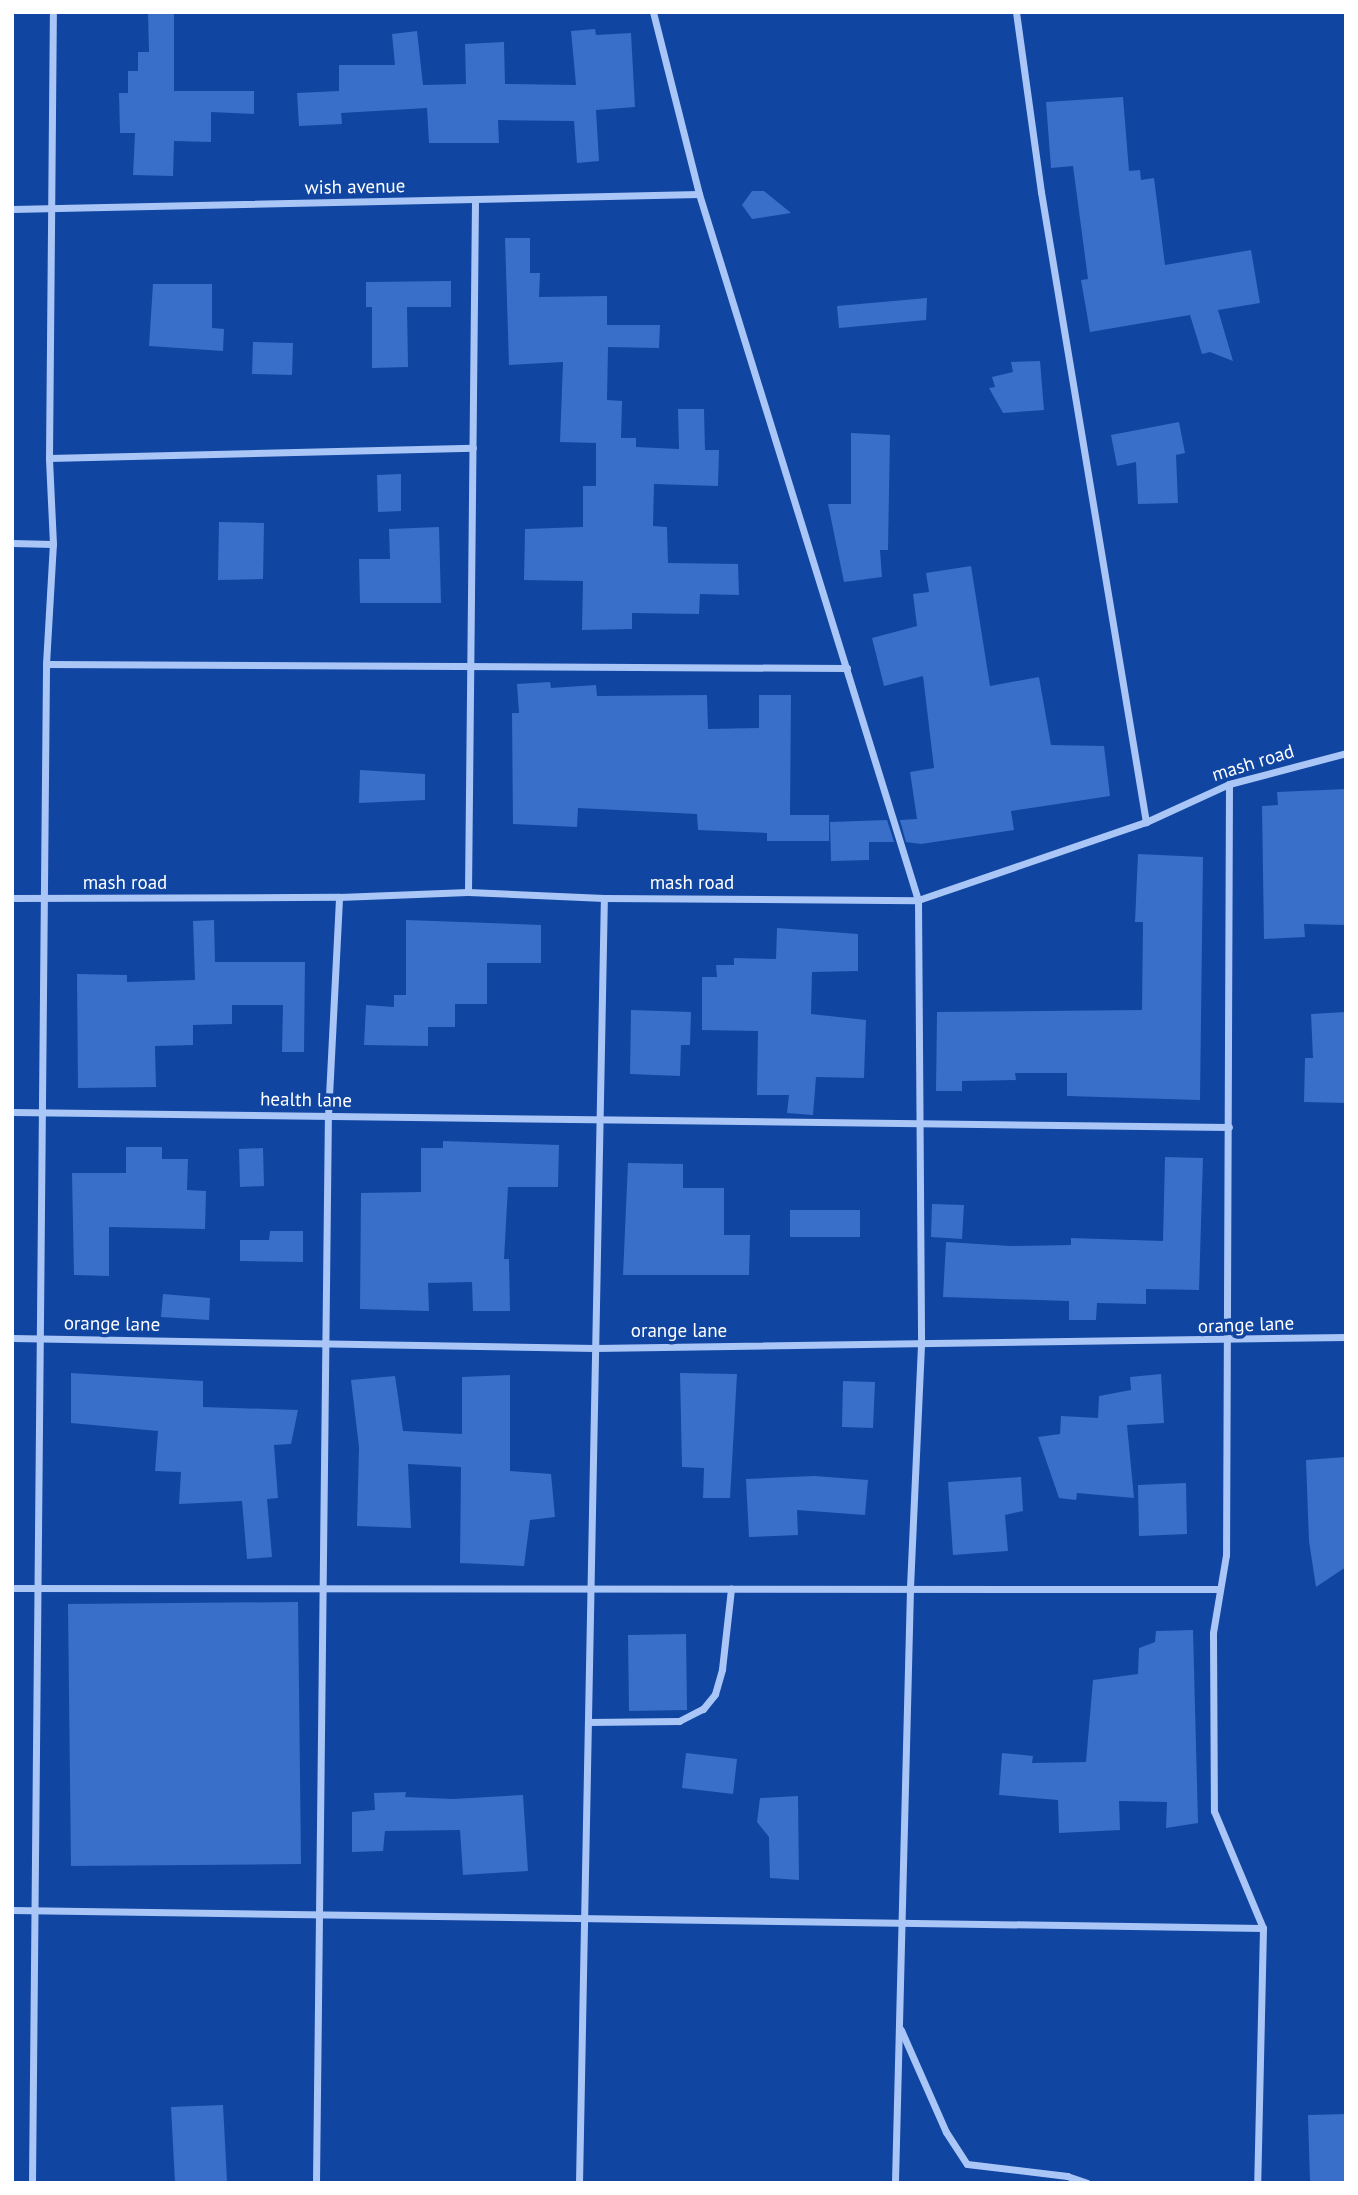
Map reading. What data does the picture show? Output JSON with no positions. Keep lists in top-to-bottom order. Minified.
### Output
{"streets":{"street":["wish avenue","mash road","health lane","orange lane"]}}
